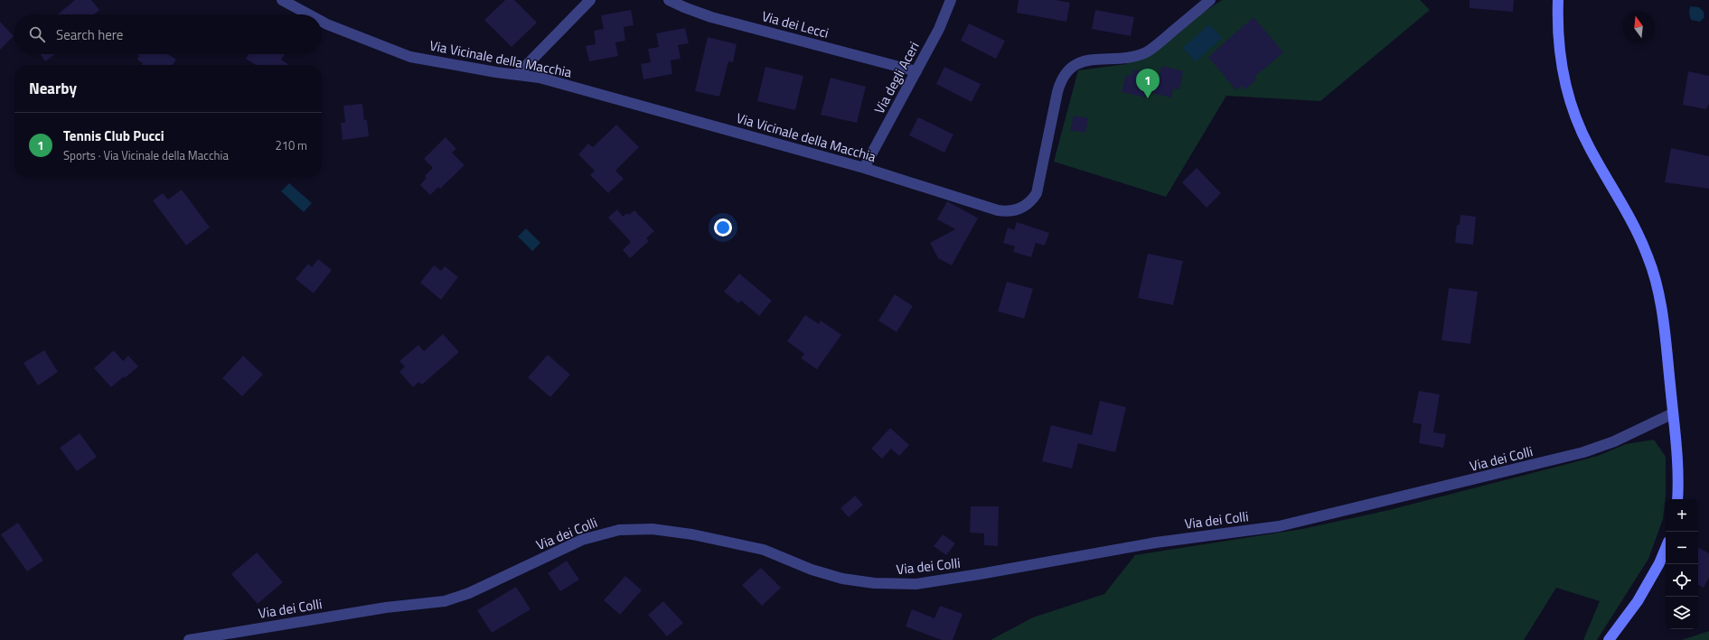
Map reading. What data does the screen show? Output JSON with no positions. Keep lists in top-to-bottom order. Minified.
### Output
{"streets":{"street":["Via dei Lecci","Via Vicinale della Macchia","Via degli Aceri","Via dei Colli"]},"crossings":[["Via dei Lecci","Via degli Aceri"],["Via Vicinale della Macchia","Via degli Aceri"]],"north":"top","page":{"search":"Search here","heading":"Nearby","pins":"1","list":[{"mark":"1","name":"Tennis Club Pucci","note":"Sports · Via Vicinale della Macchia","value":"210 m"}],"map_buttons":["+","−"]}}
